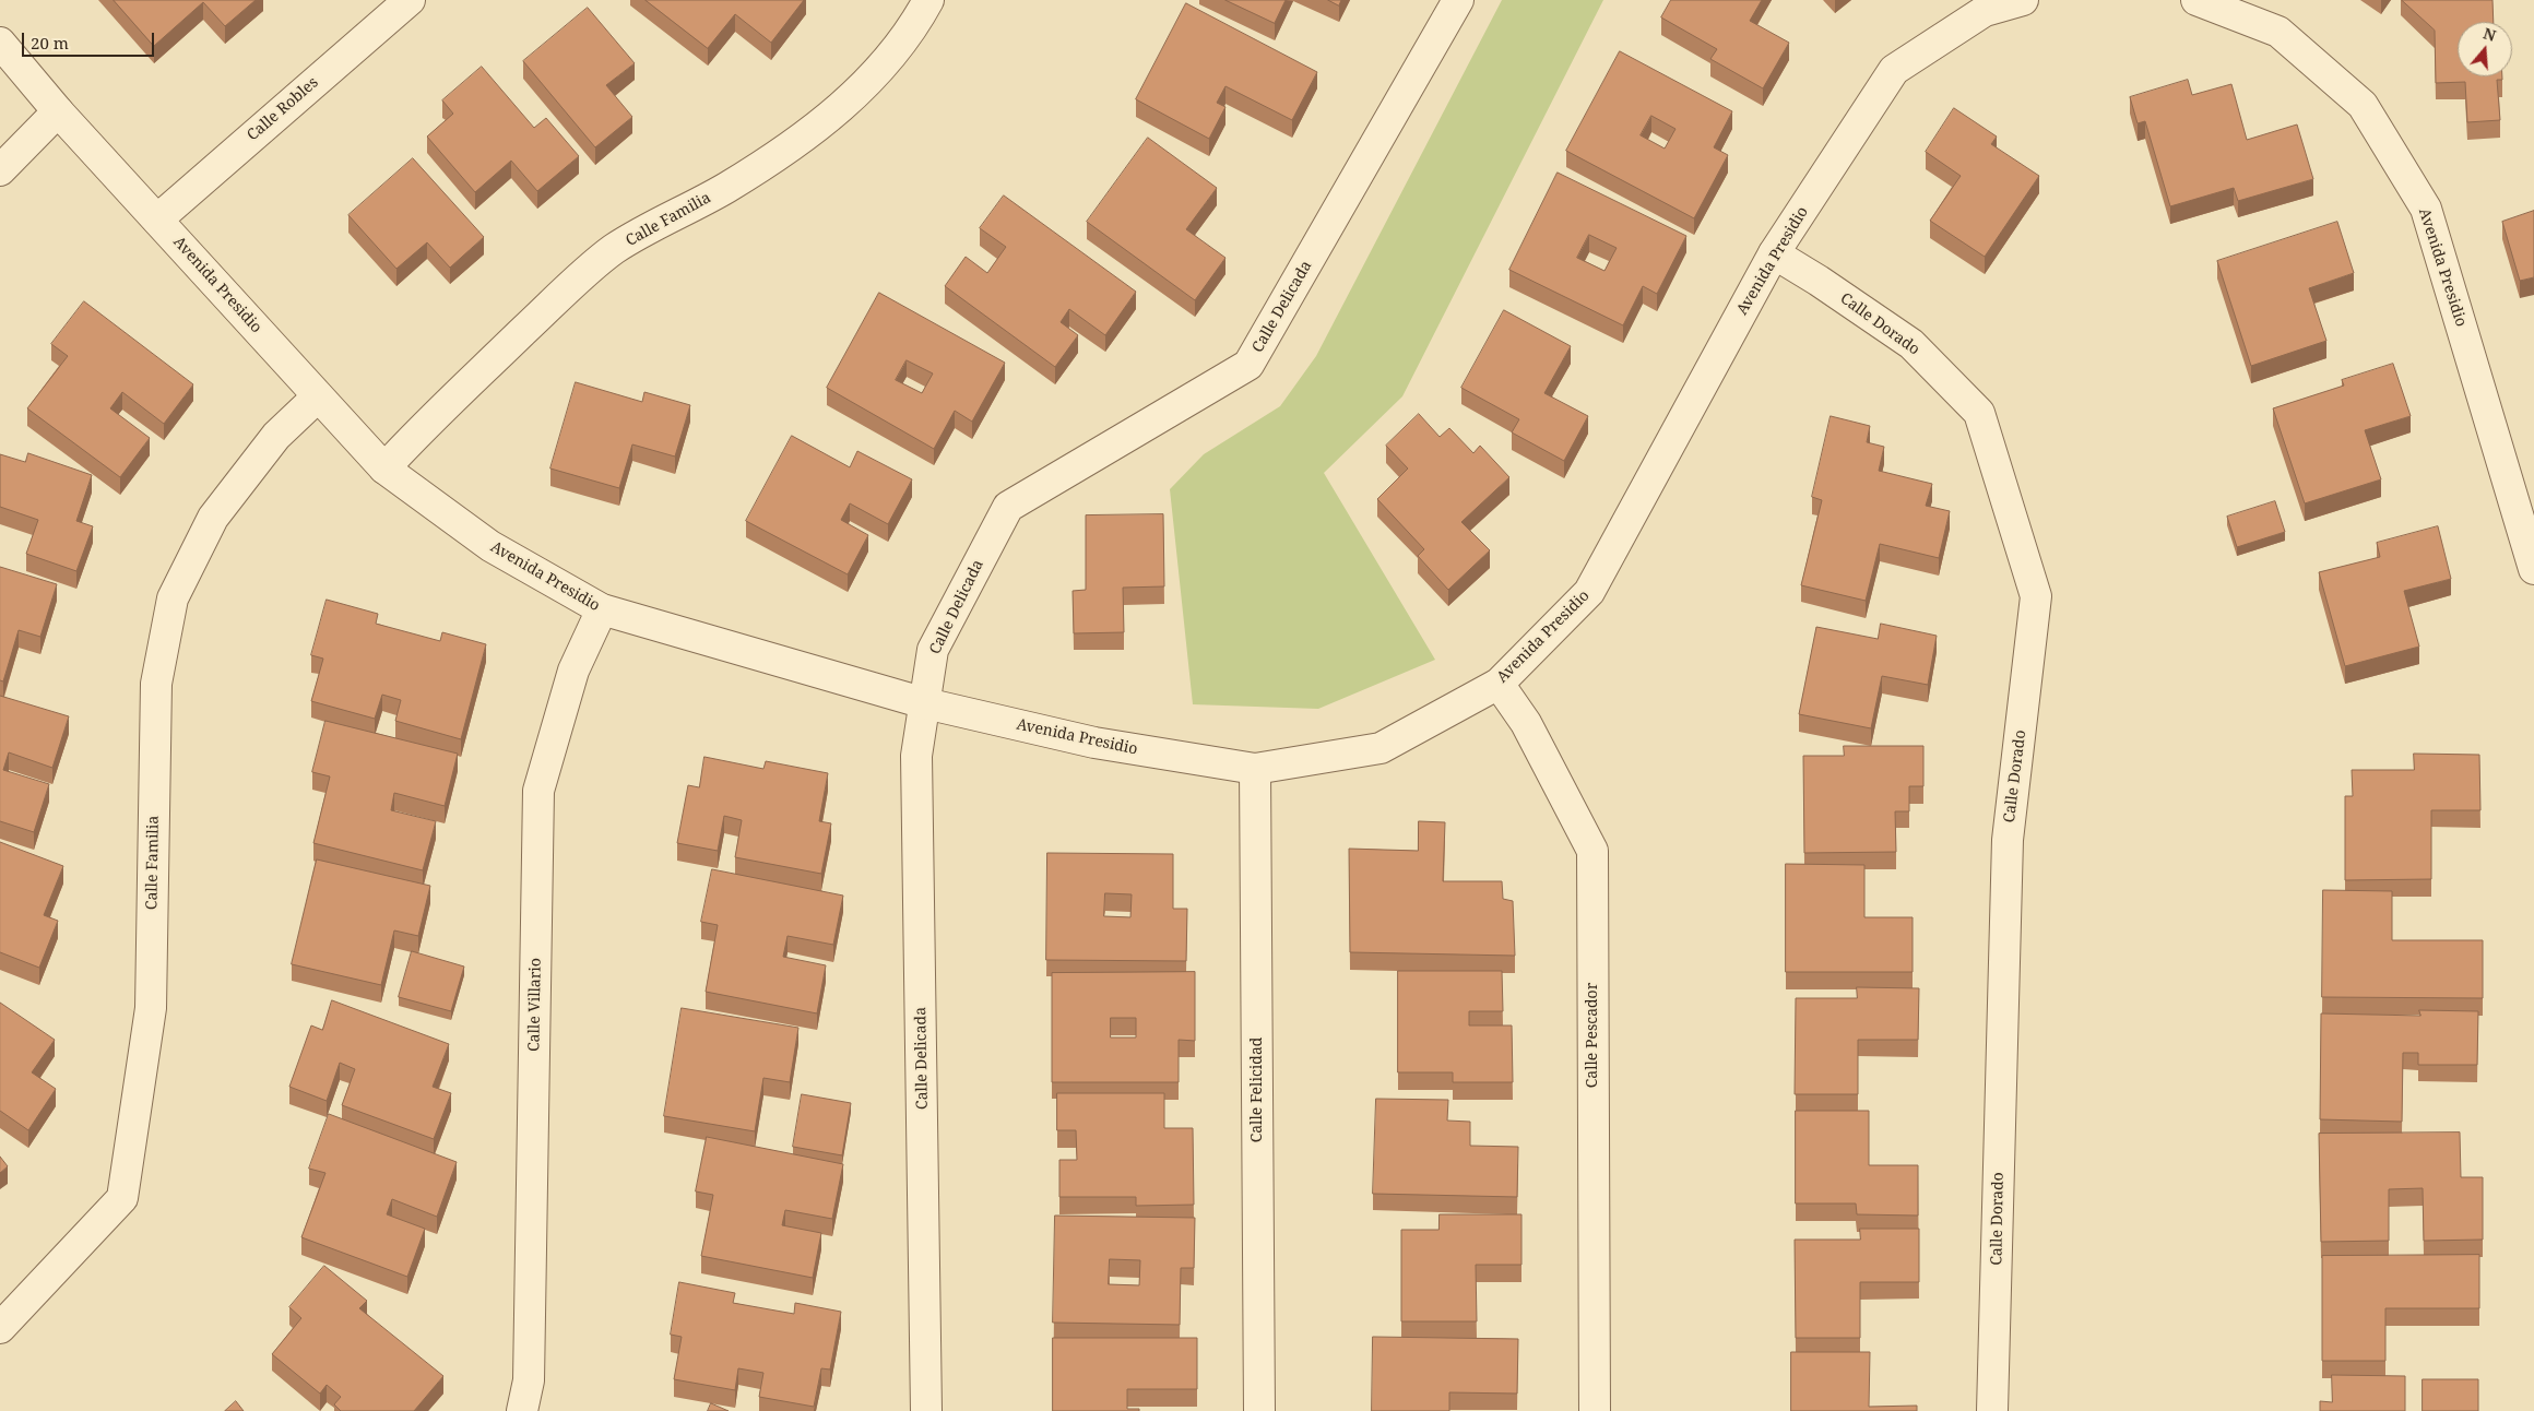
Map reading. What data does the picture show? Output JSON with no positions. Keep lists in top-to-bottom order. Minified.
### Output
{"streets":{"street":["Calle Robles","Calle Familia","Avenida Presidio","Calle Delicada","Calle Dorado","Calle Villario","Calle Pescador","Calle Felicidad"]},"crossings":[["Calle Robles","Avenida Presidio"],["Calle Familia","Avenida Presidio"],["Avenida Presidio","Calle Delicada"],["Avenida Presidio","Calle Dorado"],["Avenida Presidio","Calle Villario"],["Avenida Presidio","Calle Pescador"],["Avenida Presidio","Calle Felicidad"]],"scale_bar":"20 m","north":"top"}
